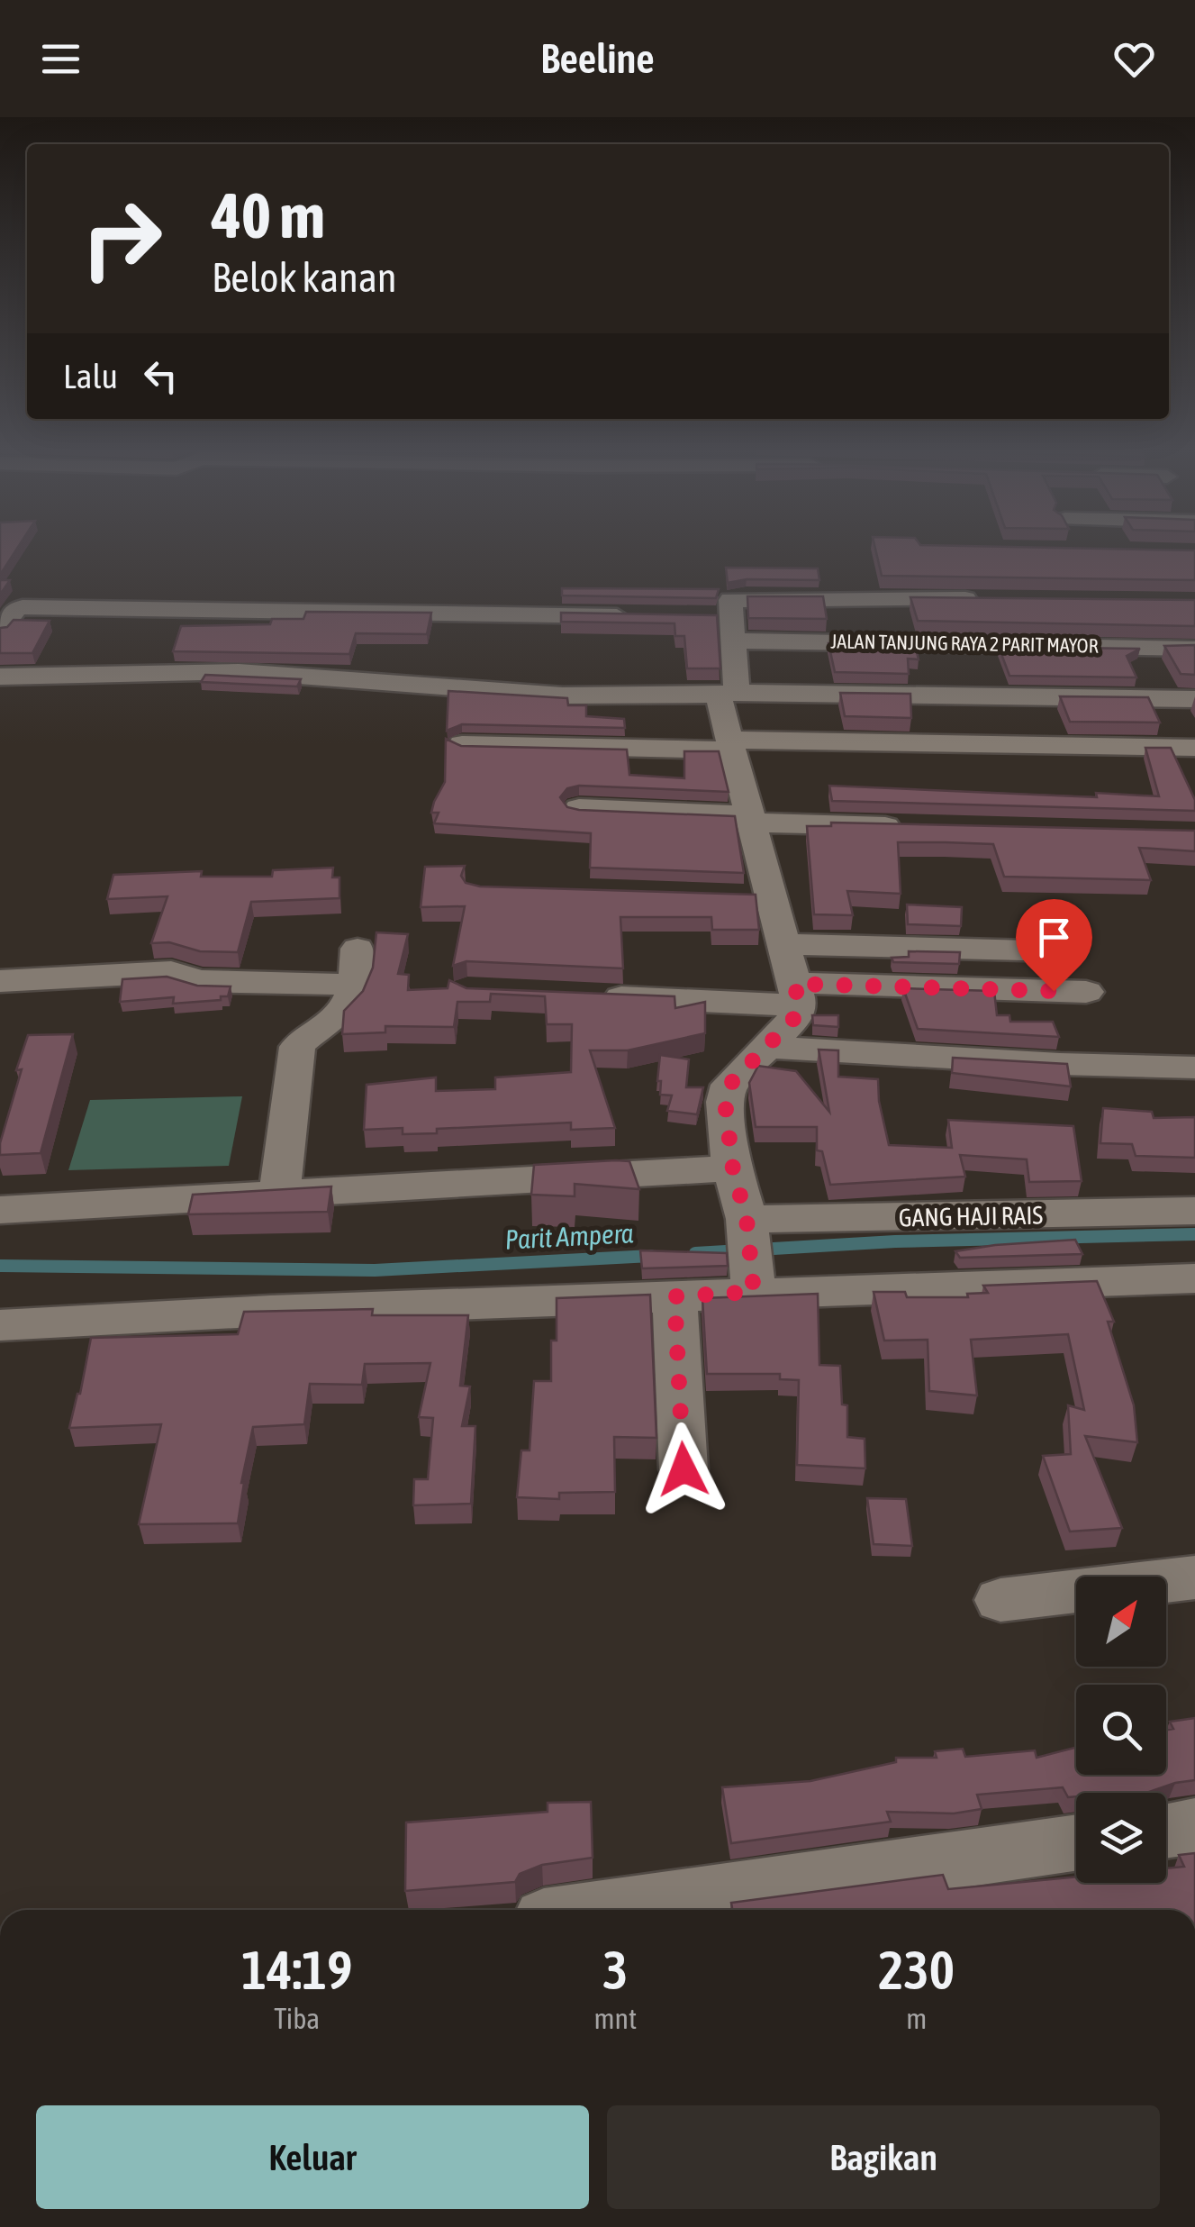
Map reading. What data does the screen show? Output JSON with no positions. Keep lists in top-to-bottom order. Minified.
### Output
{"streets":{"street":["JALAN TANJUNG RAYA 2 PARIT MAYOR","GANG HAJI RAIS"]},"water":["Parit Ampera"],"north":"top right","page":{"header":"Beeline","turn":["40 m","Belok kanan"],"then":"Lalu","eta":["14:19","Tiba","3","mnt","230","m"],"buttons":["Keluar","Bagikan"]}}
